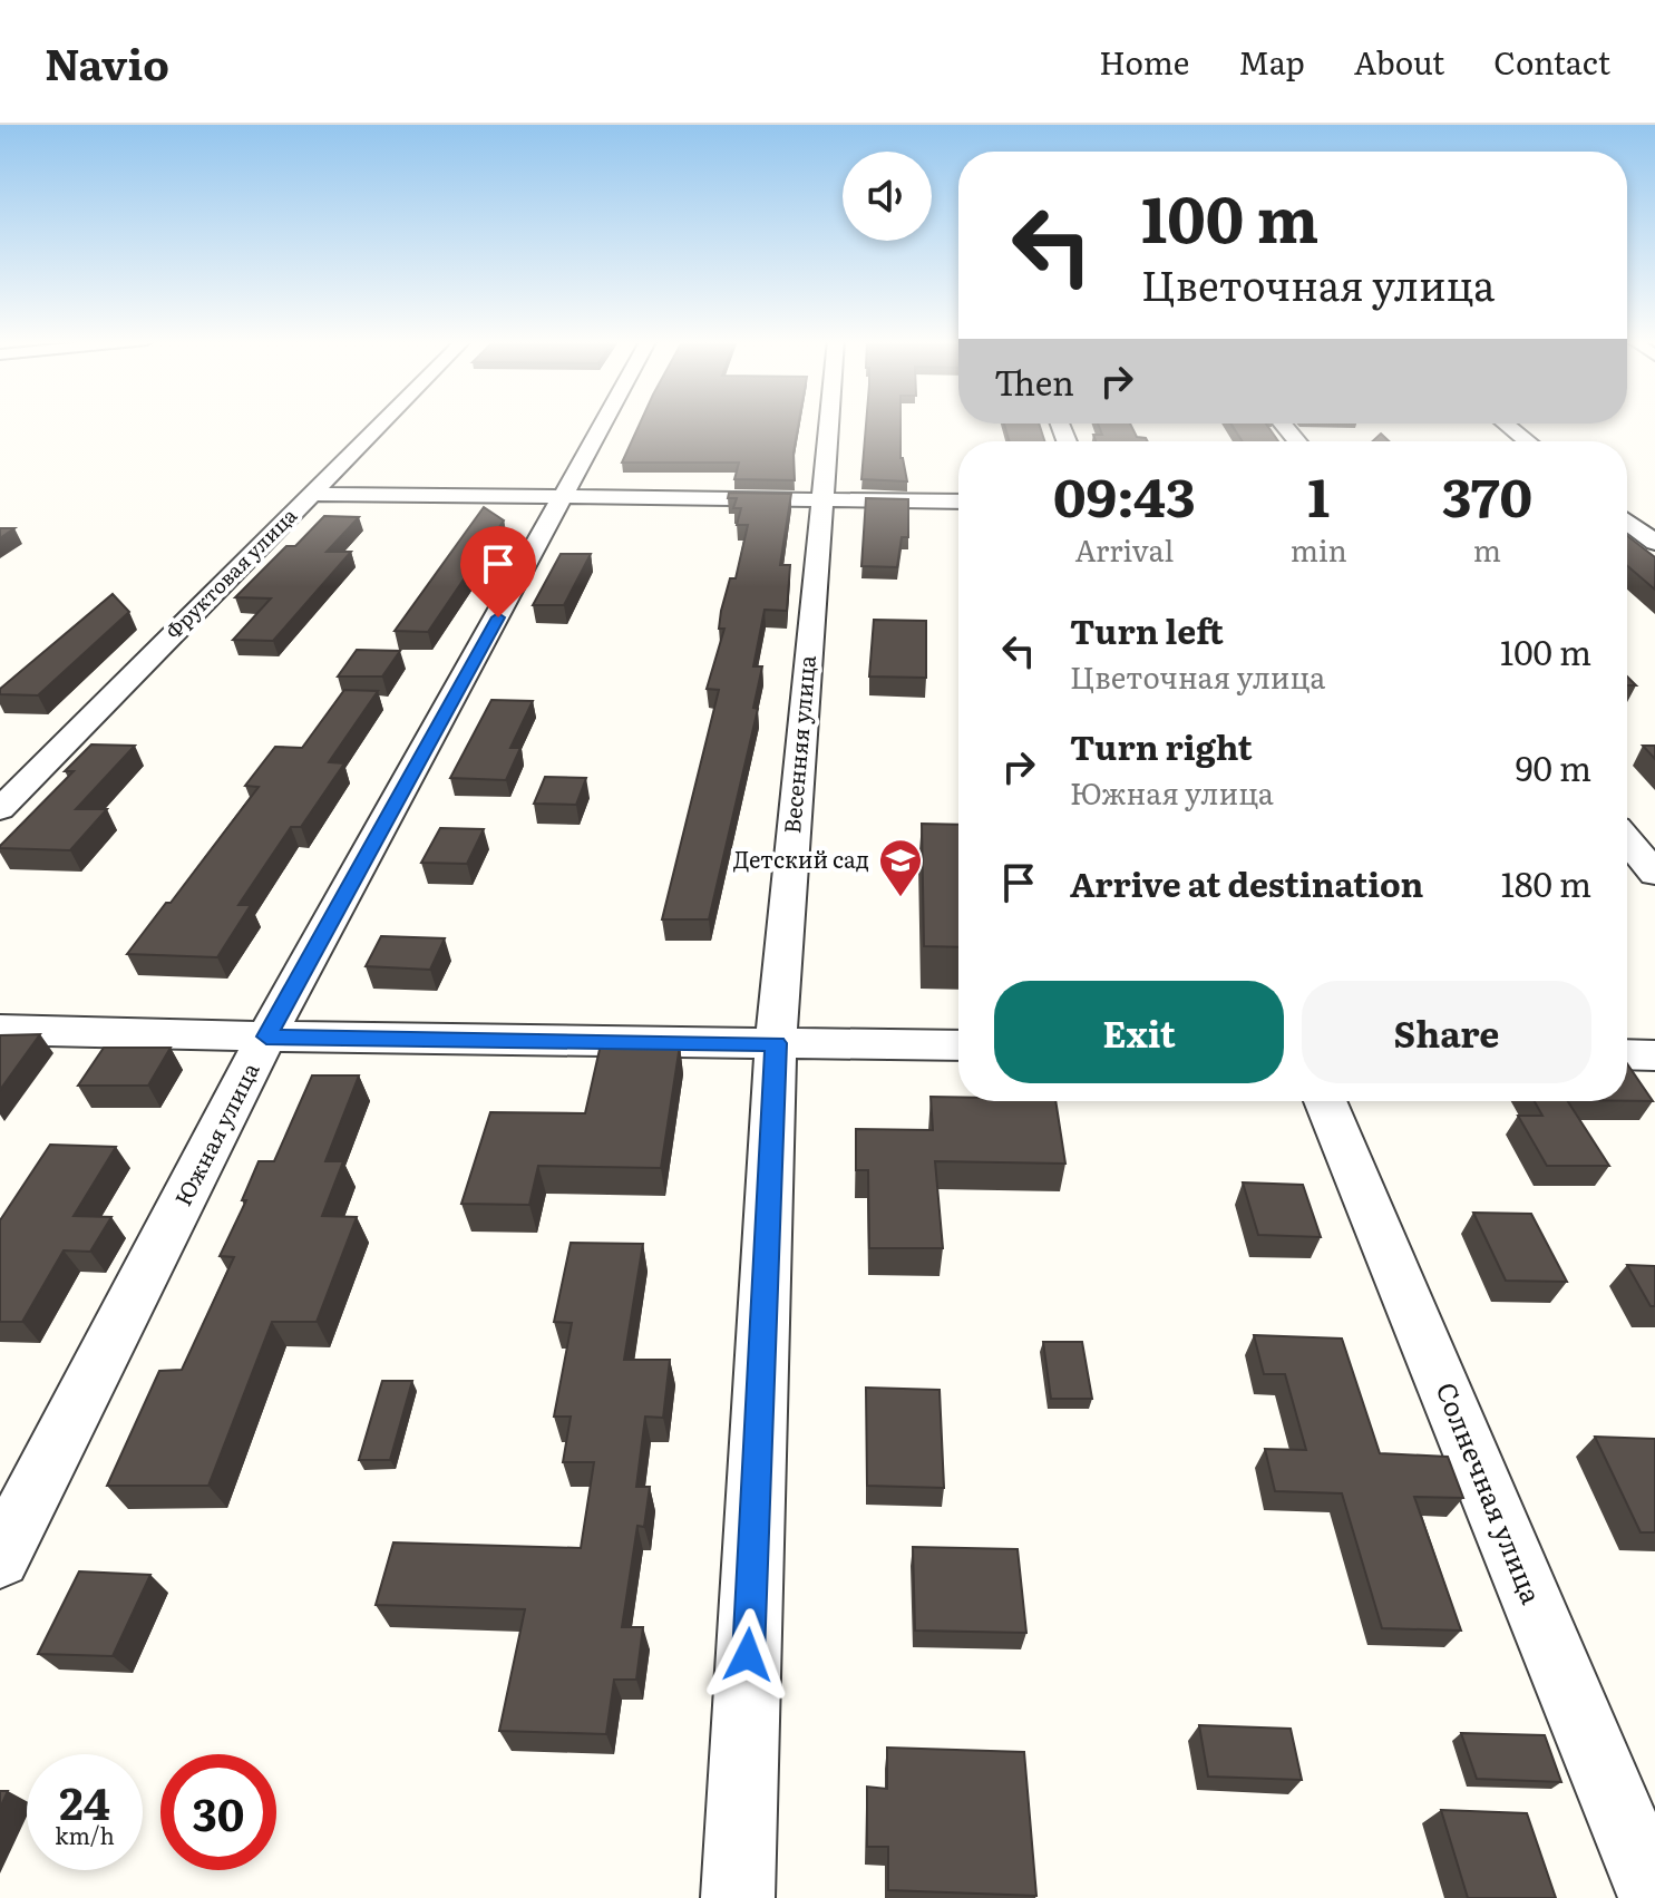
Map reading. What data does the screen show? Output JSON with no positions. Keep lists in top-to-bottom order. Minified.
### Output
{"streets":{"street":["Фруктовая улица","Весенняя улица","Южная улица","Солнечная улица"]},"places":{"school or university":["Детский сад"]},"page":{"header":"Navio","nav":["Home","Map","About","Contact"],"turn":["100 m","Цветочная улица"],"then":"Then","eta":["09:43","Arrival","1","min","370","m"],"list":[{"name":"Turn left","note":"Цветочная улица","value":"100 m"},{"name":"Turn right","note":"Южная улица","value":"90 m"},{"name":"Arrive at destination","value":"180 m"}],"buttons":["Exit","Share"],"speed":"24 km/h","limit":"30"}}
